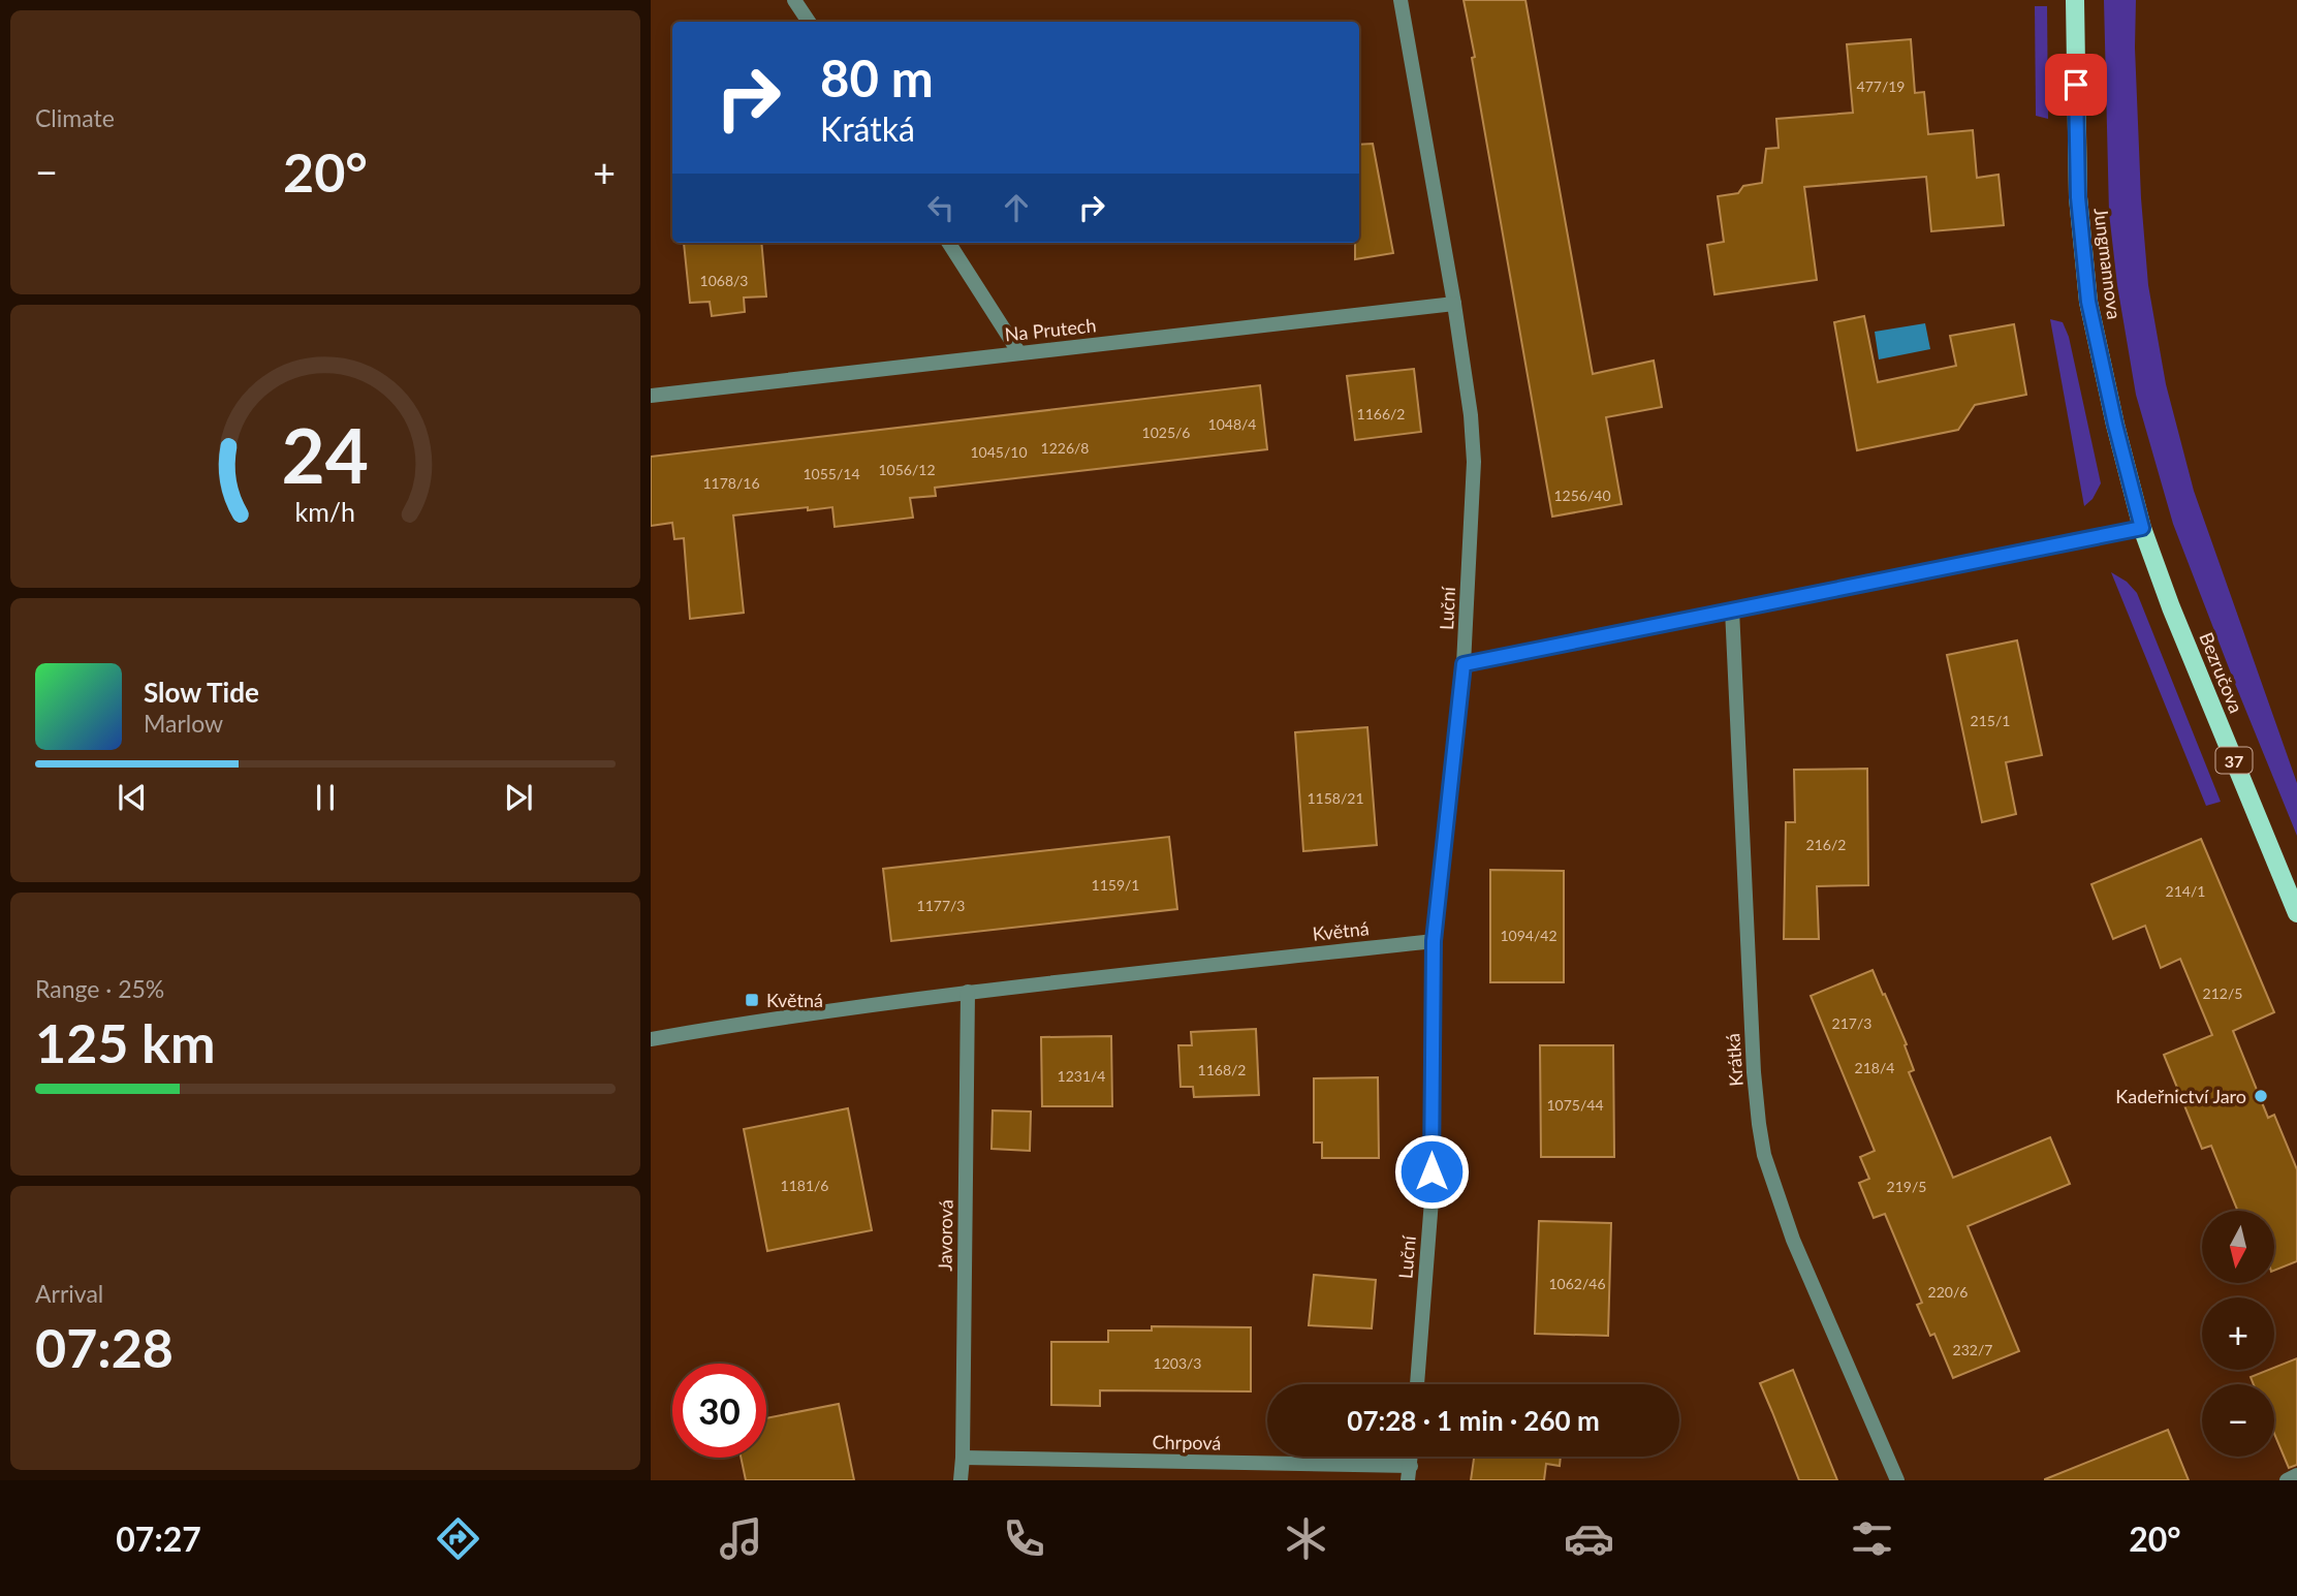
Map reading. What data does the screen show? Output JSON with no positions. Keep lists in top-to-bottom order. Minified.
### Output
{"streets":{"main road":["Jungmannova","Bezručova","37"],"street":["Na Prutech","Luční","Květná","Krátká","Javorová","Chrpová"]},"crossings":[["Jungmannova","Bezručova"],["Na Prutech","Luční"],["Luční","Květná"],["Květná","Javorová"],["Javorová","Chrpová"]],"places":{"transit":["Květná"],"other":["Kadeřnictví Jaro"]},"house_numbers":["477/19","1068/3","1166/2","1048/4","1025/6","1226/8","1045/10","1056/12","1055/14","1178/16","1256/40","215/1","1158/21","216/2","1159/1","214/1","1177/3","1094/42","212/5","217/3","218/4","1168/2","1231/4","1075/44","1181/6","219/5","1062/46","220/6","232/7","1203/3"],"north":"bottom","page":{"tile":["Climate",["Range · 25%","125 km"],["Arrival","07:28"]],"turn":["80 m","Krátká"],"heat":["−","20°","+"],"song":["Slow Tide","Marlow"],"map_buttons":["+","−"],"limit":"30","trip":"07:28 · 1 min · 260 m","tabs":["07:27","20°"],"gauge":["24","km/h"]}}
